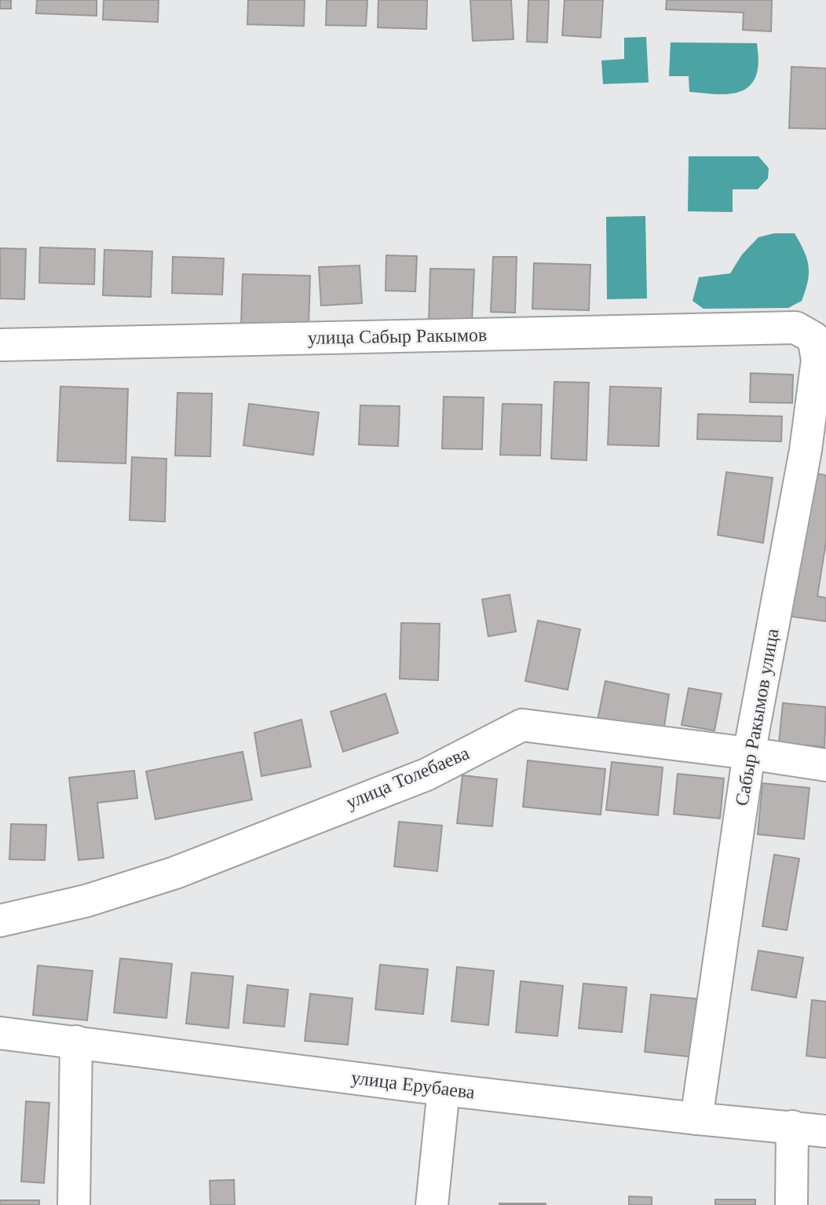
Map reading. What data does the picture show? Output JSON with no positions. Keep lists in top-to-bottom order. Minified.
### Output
{"streets":{"street":["улица Сабыр Ракымов","Сабыр Ракымов улица","улица Толебаева","улица Ерубаева"]},"crossings":[["улица Сабыр Ракымов","Сабыр Ракымов улица"],["Сабыр Ракымов улица","улица Толебаева"],["Сабыр Ракымов улица","улица Ерубаева"]]}
